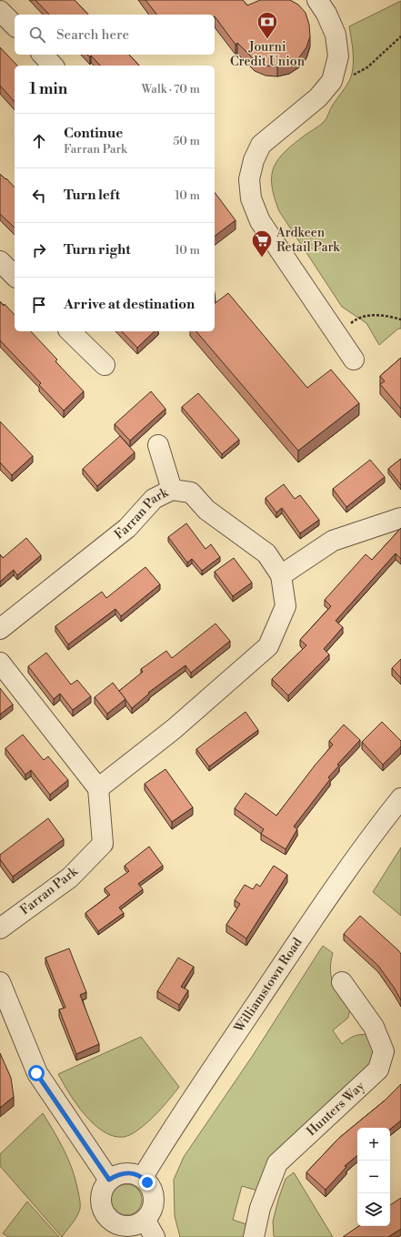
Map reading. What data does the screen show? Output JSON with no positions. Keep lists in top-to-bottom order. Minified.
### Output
{"streets":{"street":["Farran Park","Williamstown Road","Hunters Way"]},"places":{"bank":["Journi Credit Union"],"supermarket":["Ardkeen Retail Park"]},"page":{"search":"Search here","heading":["1 min","Walk · 70 m"],"list":[["Continue","Farran Park","50 m"],["Turn left","10 m"],["Turn right","10 m"],"Arrive at destination"],"map_buttons":["+","−"]}}
